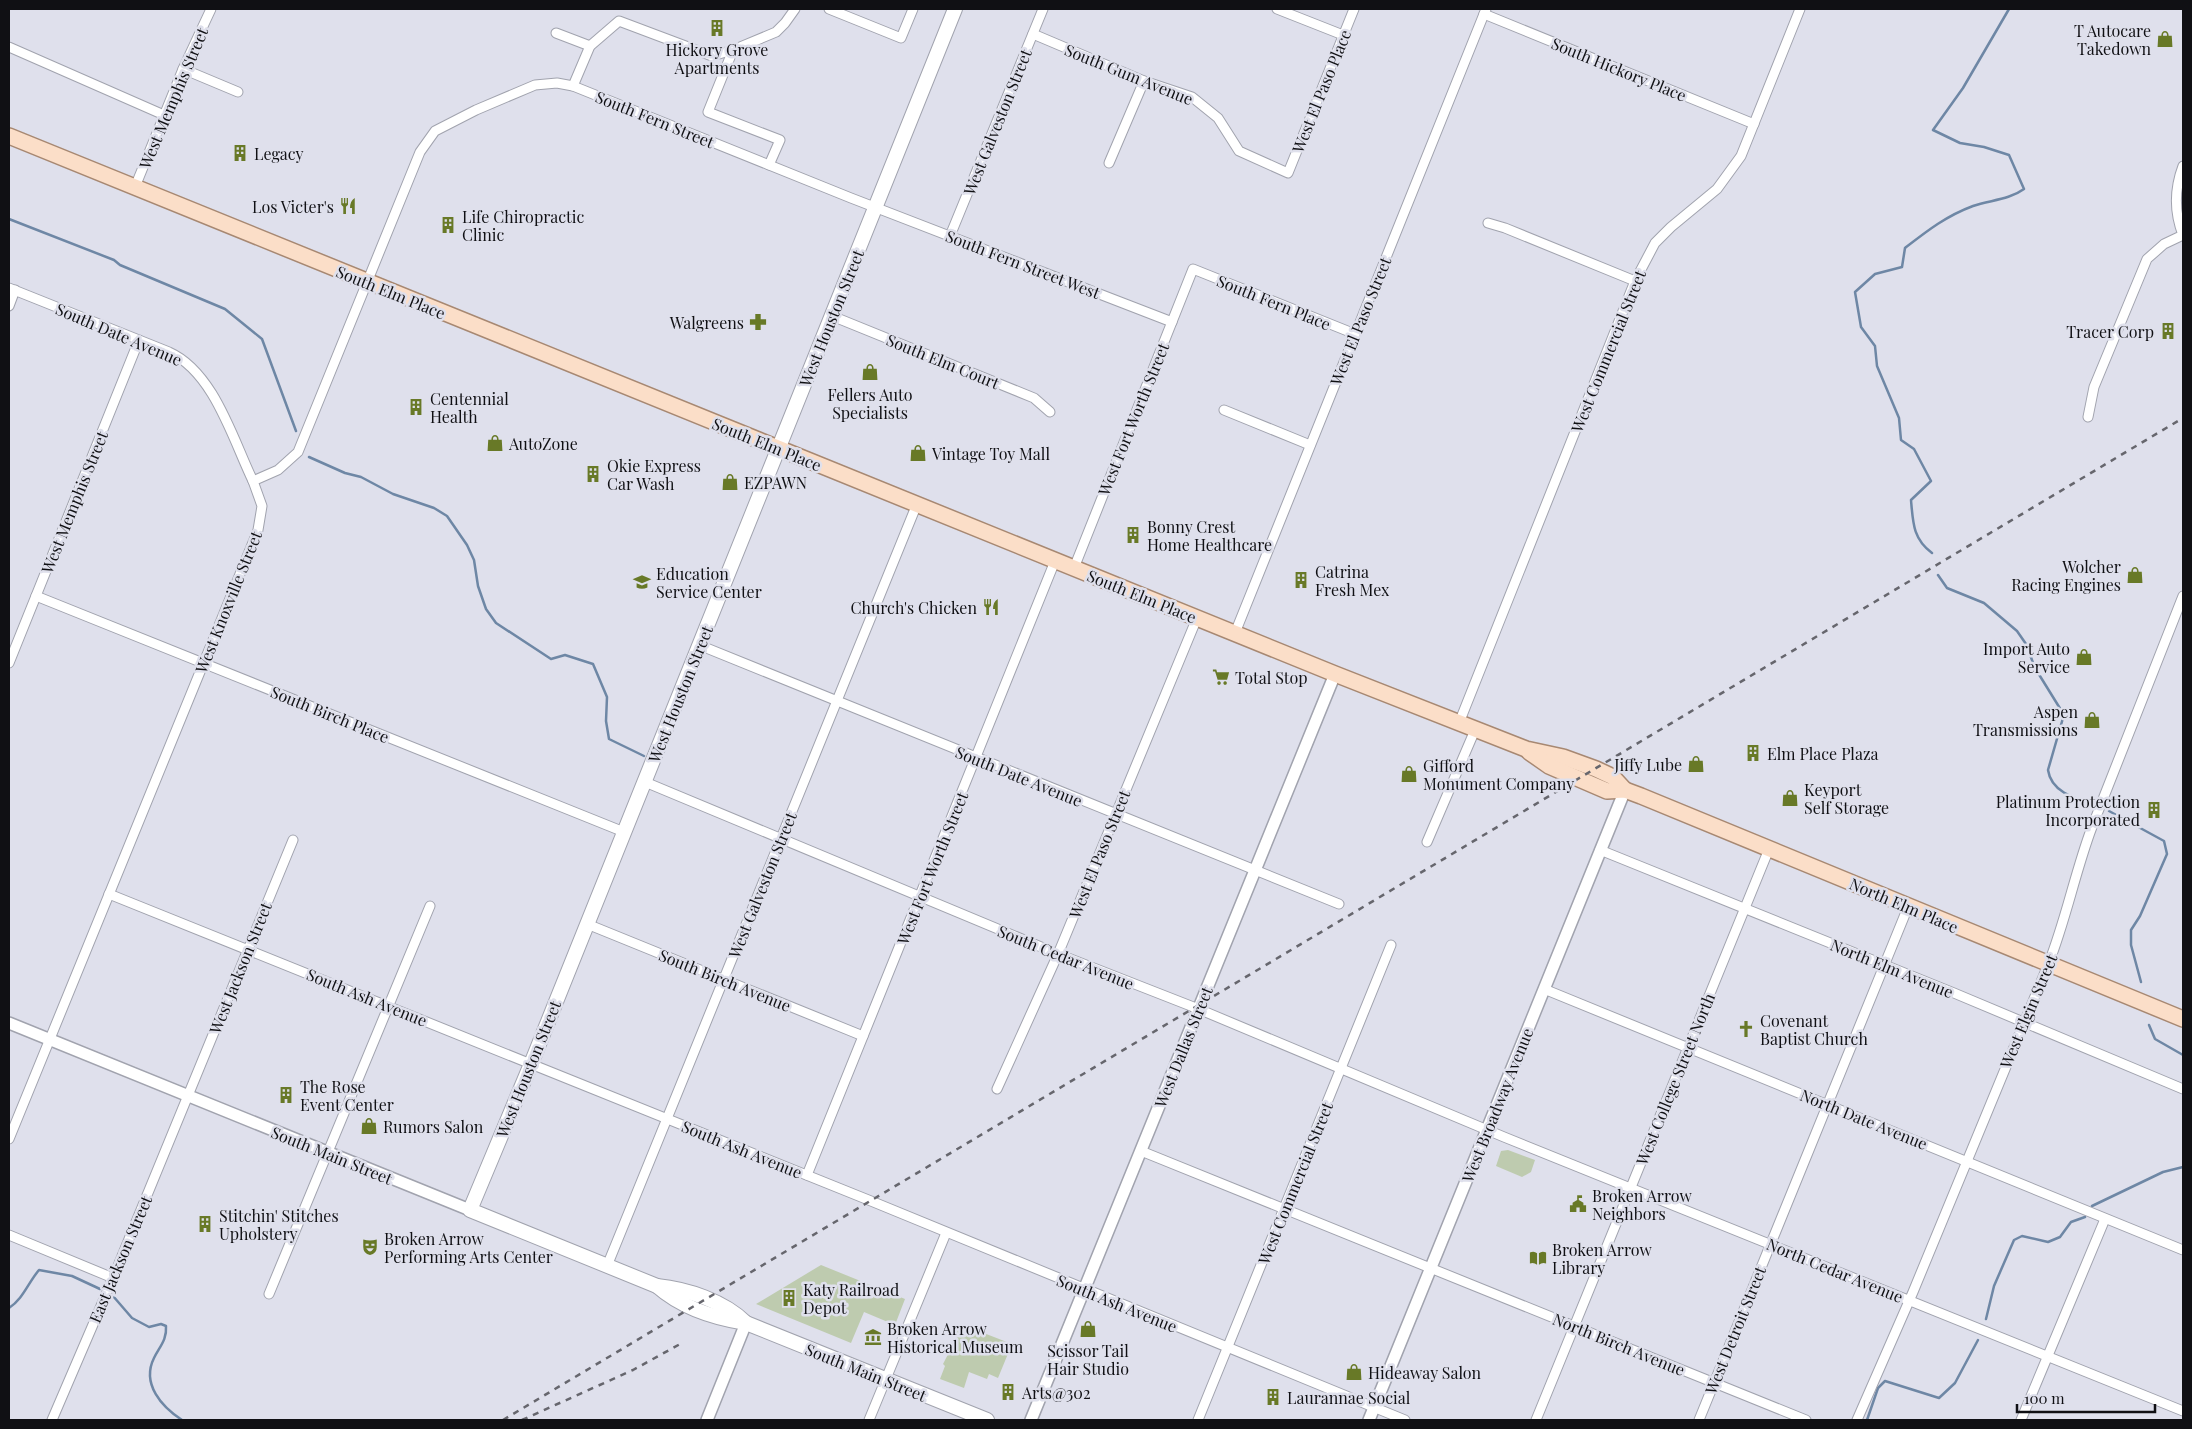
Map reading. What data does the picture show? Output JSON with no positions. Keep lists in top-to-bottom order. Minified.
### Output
{"streets":{"main road":["South Elm Place","West Houston Street","North Elm Place","South Main Street"],"street":["South Hickory Place","South Gum Avenue","West El Paso Place","West Memphis Street","South Fern Street","West Galveston Street","South Fern Street West","South Fern Place","West El Paso Street","South Date Avenue","West Commercial Street","South Elm Court","West Fort Worth Street","West Knoxville Street","South Birch Place","South Cedar Avenue","West Jackson Street","North Elm Avenue","South Birch Avenue","South Ash Avenue","West Elgin Street","West Dallas Street","West College Street North","West Broadway Avenue","North Date Avenue","East Jackson Street","North Cedar Avenue","West Detroit Street","North Birch Avenue"]},"crossings":[["South Hickory Place","West El Paso Street"],["South Hickory Place","West Commercial Street"],["South Gum Avenue","West El Paso Place"],["South Gum Avenue","West Galveston Street"],["West Memphis Street","South Elm Place"],["West Memphis Street","South Date Avenue"],["West Memphis Street","South Birch Place"],["South Fern Street","South Fern Street West"],["South Fern Street","South Elm Place"],["South Fern Street","West Houston Street"],["West Galveston Street","South Fern Street West"],["West Galveston Street","South Elm Place"],["West Galveston Street","South Date Avenue"],["West Galveston Street","South Cedar Avenue"],["West Galveston Street","South Birch Avenue"],["West Galveston Street","South Ash Avenue"],["West Galveston Street","South Main Street"],["South Fern Street West","West Houston Street"],["South Fern Street West","West Fort Worth Street"],["South Elm Place","West Houston Street"],["South Elm Place","West El Paso Street"],["South Elm Place","West Commercial Street"],["South Elm Place","West Fort Worth Street"],["South Elm Place","North Elm Place"],["South Elm Place","West Dallas Street"],["South Elm Place","West Broadway Avenue"],["South Fern Place","West El Paso Street"],["South Fern Place","West Fort Worth Street"],["West Houston Street","South Date Avenue"],["West Houston Street","South Elm Court"],["West Houston Street","South Birch Place"],["West Houston Street","South Cedar Avenue"],["West Houston Street","South Birch Avenue"],["West Houston Street","South Ash Avenue"],["West Houston Street","South Main Street"],["West El Paso Street","South Date Avenue"],["West El Paso Street","South Cedar Avenue"],["South Date Avenue","West Fort Worth Street"],["South Date Avenue","West Knoxville Street"],["South Date Avenue","West Dallas Street"],["West Commercial Street","South Cedar Avenue"],["West Commercial Street","South Ash Avenue"],["West Fort Worth Street","South Cedar Avenue"],["West Fort Worth Street","South Birch Avenue"],["West Fort Worth Street","South Ash Avenue"],["West Knoxville Street","South Birch Place"],["West Knoxville Street","South Ash Avenue"],["West Knoxville Street","South Main Street"],["North Elm Place","West Elgin Street"],["North Elm Place","West College Street North"],["North Elm Place","West Broadway Avenue"],["North Elm Place","West Detroit Street"],["South Cedar Avenue","West Dallas Street"],["South Cedar Avenue","West Broadway Avenue"],["South Cedar Avenue","North Cedar Avenue"],["West Jackson Street","South Ash Avenue"],["West Jackson Street","South Main Street"],["West Jackson Street","East Jackson Street"],["North Elm Avenue","West Elgin Street"],["North Elm Avenue","West College Street North"],["North Elm Avenue","West Broadway Avenue"],["North Elm Avenue","West Detroit Street"],["South Ash Avenue","West Dallas Street"],["South Ash Avenue","West Broadway Avenue"],["West Elgin Street","North Date Avenue"],["West Elgin Street","North Cedar Avenue"],["West College Street North","North Date Avenue"],["West College Street North","North Cedar Avenue"],["West College Street North","North Birch Avenue"],["West Broadway Avenue","North Date Avenue"],["West Broadway Avenue","North Cedar Avenue"],["West Broadway Avenue","North Birch Avenue"],["North Date Avenue","West Detroit Street"],["South Main Street","East Jackson Street"],["North Cedar Avenue","West Detroit Street"],["West Detroit Street","North Birch Avenue"]],"places":{"building":["Hickory Grove Apartments","Legacy","Life Chiropractic Clinic","Tracer Corp","Centennial Health","Okie Express Car Wash","Bonny Crest Home Healthcare","Catrina Fresh Mex","Elm Place Plaza","Platinum Protection Incorporated","The Rose Event Center","Stitchin' Stitches Upholstery","Katy Railroad Depot","Arts@302","Laurannae Social"],"shop":["T Autocare Takedown","Fellers Auto Specialists","AutoZone","Vintage Toy Mall","EZPAWN","Wolcher Racing Engines","Import Auto Service","Aspen Transmissions","Jiffy Lube","Gifford Monument Company","Keyport Self Storage","Rumors Salon","Scissor Tail Hair Studio","Hideaway Salon"],"restaurant":["Los Victer's","Church's Chicken"],"pharmacy":["Walgreens"],"school or university":["Education Service Center"],"supermarket":["Total Stop"],"church":["Covenant Baptist Church"],"public building":["Broken Arrow Neighbors"],"theatre":["Broken Arrow Performing Arts Center"],"library":["Broken Arrow Library"],"museum":["Broken Arrow Historical Museum"]},"scale_bar":"100 m"}
